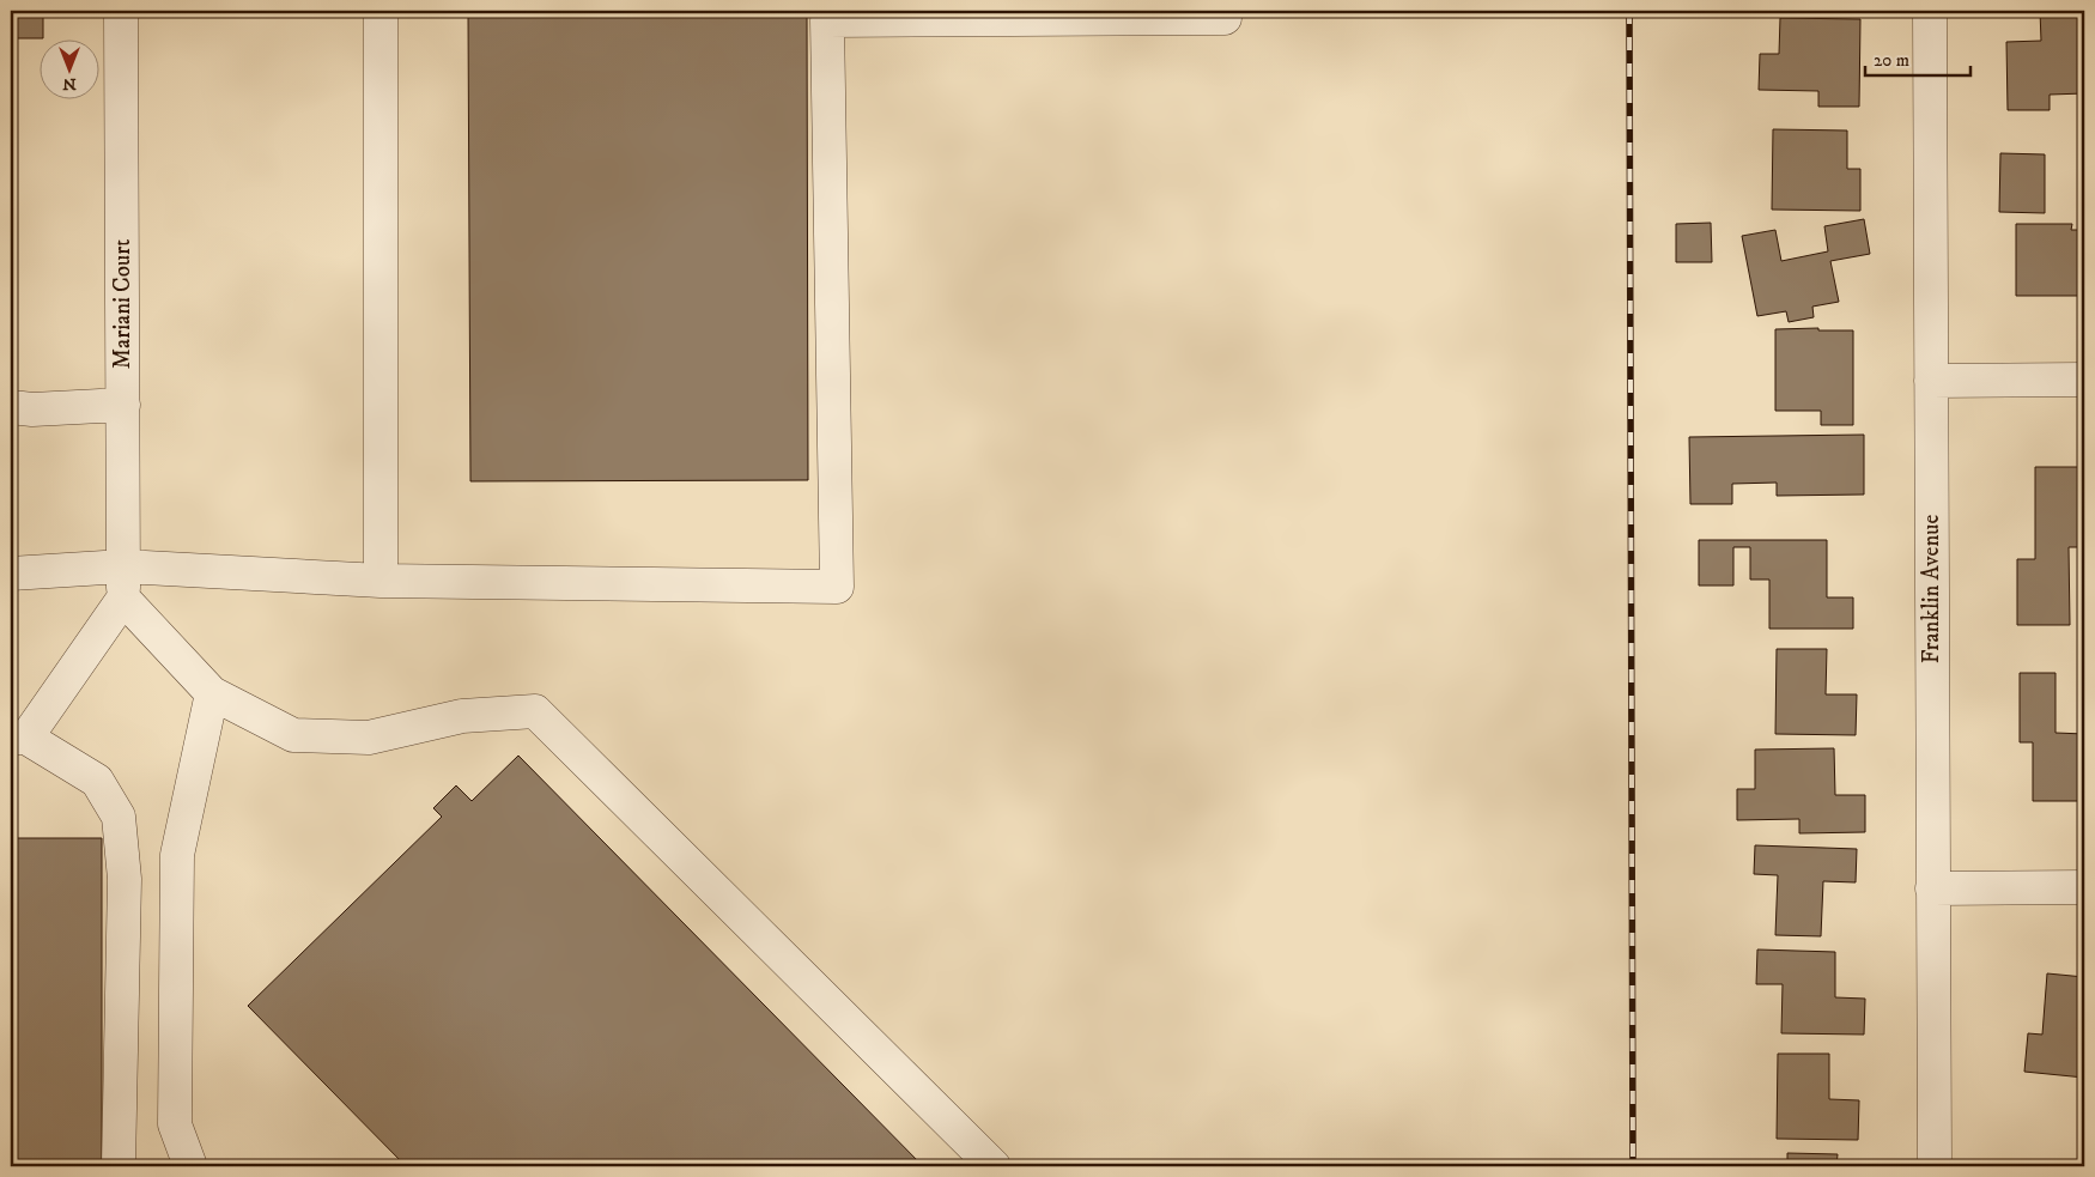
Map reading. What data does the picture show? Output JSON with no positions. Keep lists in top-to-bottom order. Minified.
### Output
{"streets":{"street":["Mariani Court","Franklin Avenue"]},"scale_bar":"20 m","north":"bottom"}
